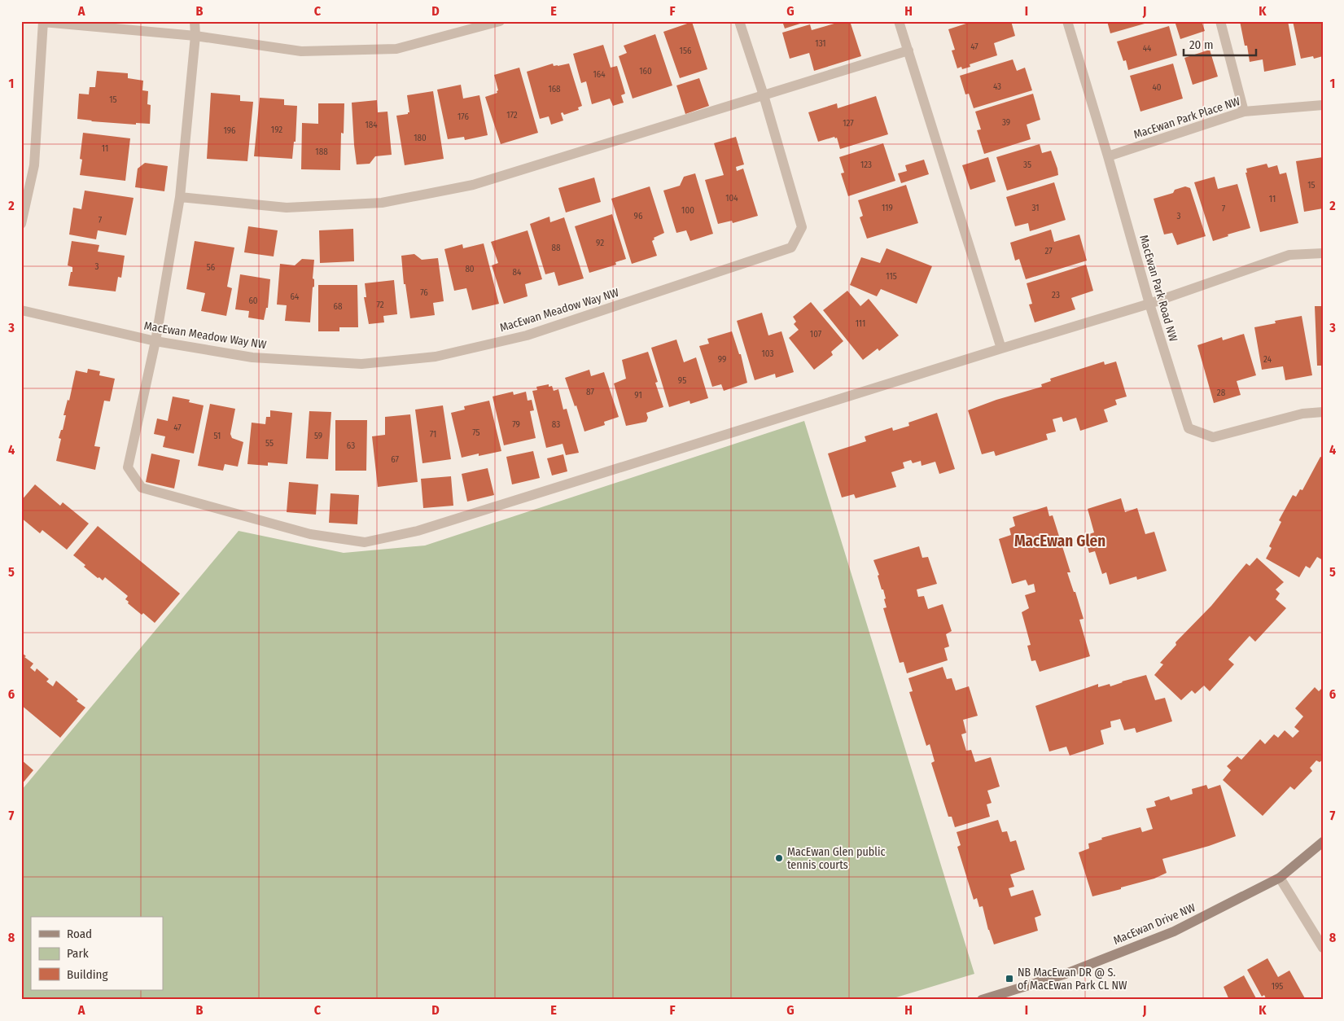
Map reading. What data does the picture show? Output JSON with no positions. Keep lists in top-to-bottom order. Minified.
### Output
{"streets":{"street":["MacEwan Park Place NW","MacEwan Park Road NW","MacEwan Meadow Way NW","MacEwan Drive NW"]},"crossings":[["MacEwan Park Place NW","MacEwan Park Road NW"]],"districts":["MacEwan Glen"],"places":{"other":["MacEwan Glen public tennis courts"],"transit":["NB MacEwan DR @ S. of MacEwan Park CL NW"]},"house_numbers":["131","47","44","156","160","164","43","40","168","15","172","176","39","127","184","192","196","180","11","188","123","35","15","104","11","119","31","7","100","96","3","7","92","88","27","3","56","80","84","115","76","23","64","60","72","68","111","107","103","99","24","95","87","28","91","79","83","47","75","71","51","59","55","63","67","195"],"legend":["Road","Park","Building"],"scale_bar":"20 m","grid":{"columns":["A","B","C","D","E","F","G","H","I","J","K"],"rows":["1","2","3","4","5","6","7","8"]}}
